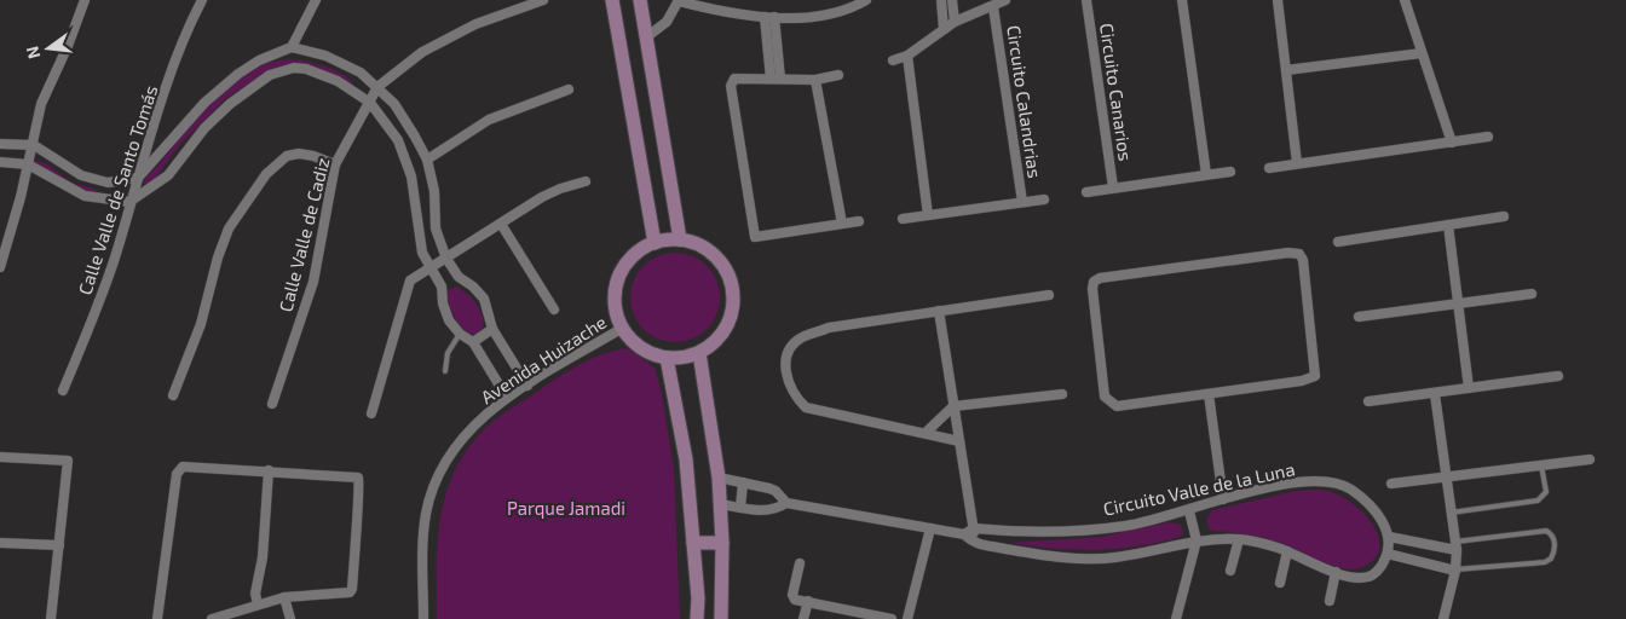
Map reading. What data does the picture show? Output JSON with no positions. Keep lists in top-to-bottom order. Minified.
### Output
{"streets":{"street":["Circuito Canarios","Circuito Calandrias","Calle Valle de Santo Tomás","Calle Valle de Cadiz","Avenida Huizache","Circuito Valle de la Luna"]},"parks":["Parque Jamadi"],"north":"left"}
